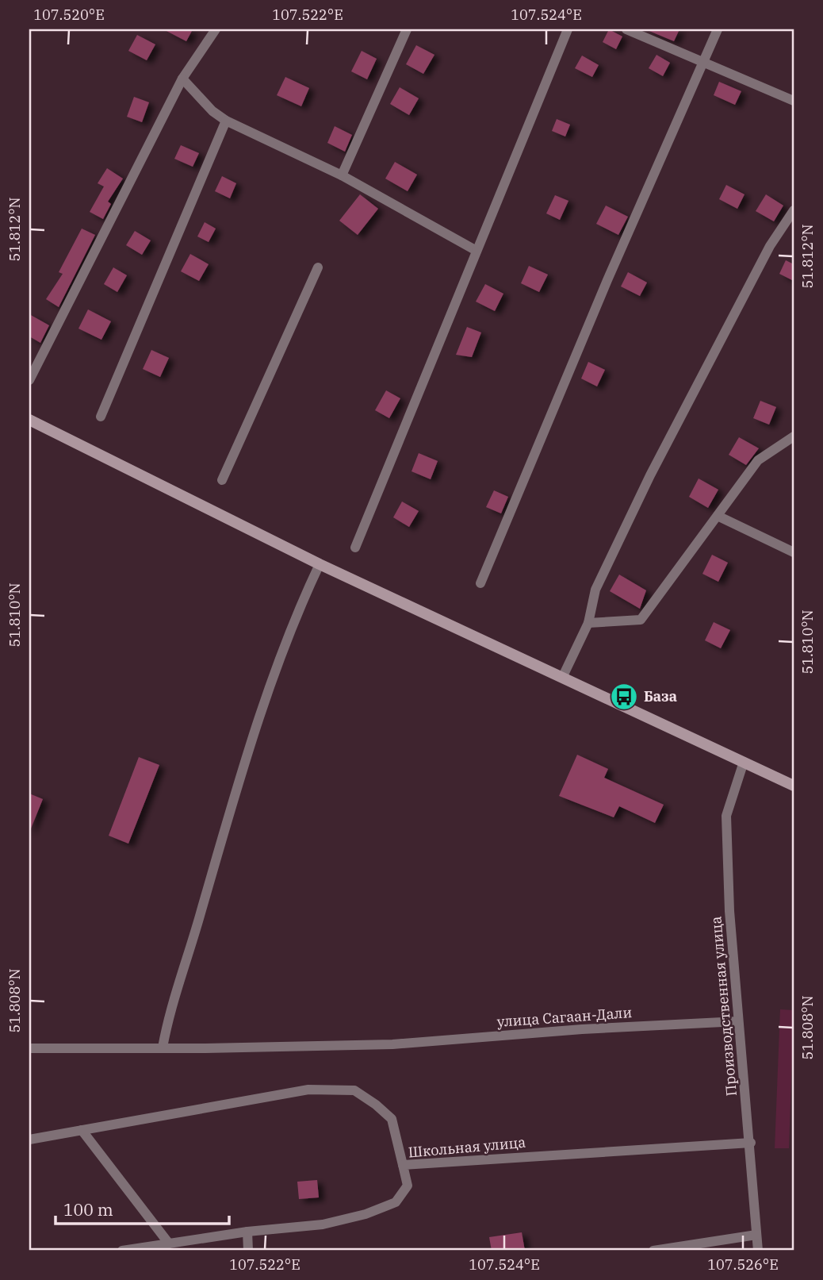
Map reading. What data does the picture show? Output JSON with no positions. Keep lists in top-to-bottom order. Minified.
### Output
{"streets":{"street":["Производственная улица","улица Сагаан-Дали","Школьная улица"]},"crossings":[["Производственная улица","улица Сагаан-Дали"],["Производственная улица","Школьная улица"]],"places":{"bus stop":["База"]},"scale_bar":"100 m","coordinates":["107.520°E","107.522°E","107.524°E","51.812°N","51.810°N","51.808°N","107.526°E"]}
